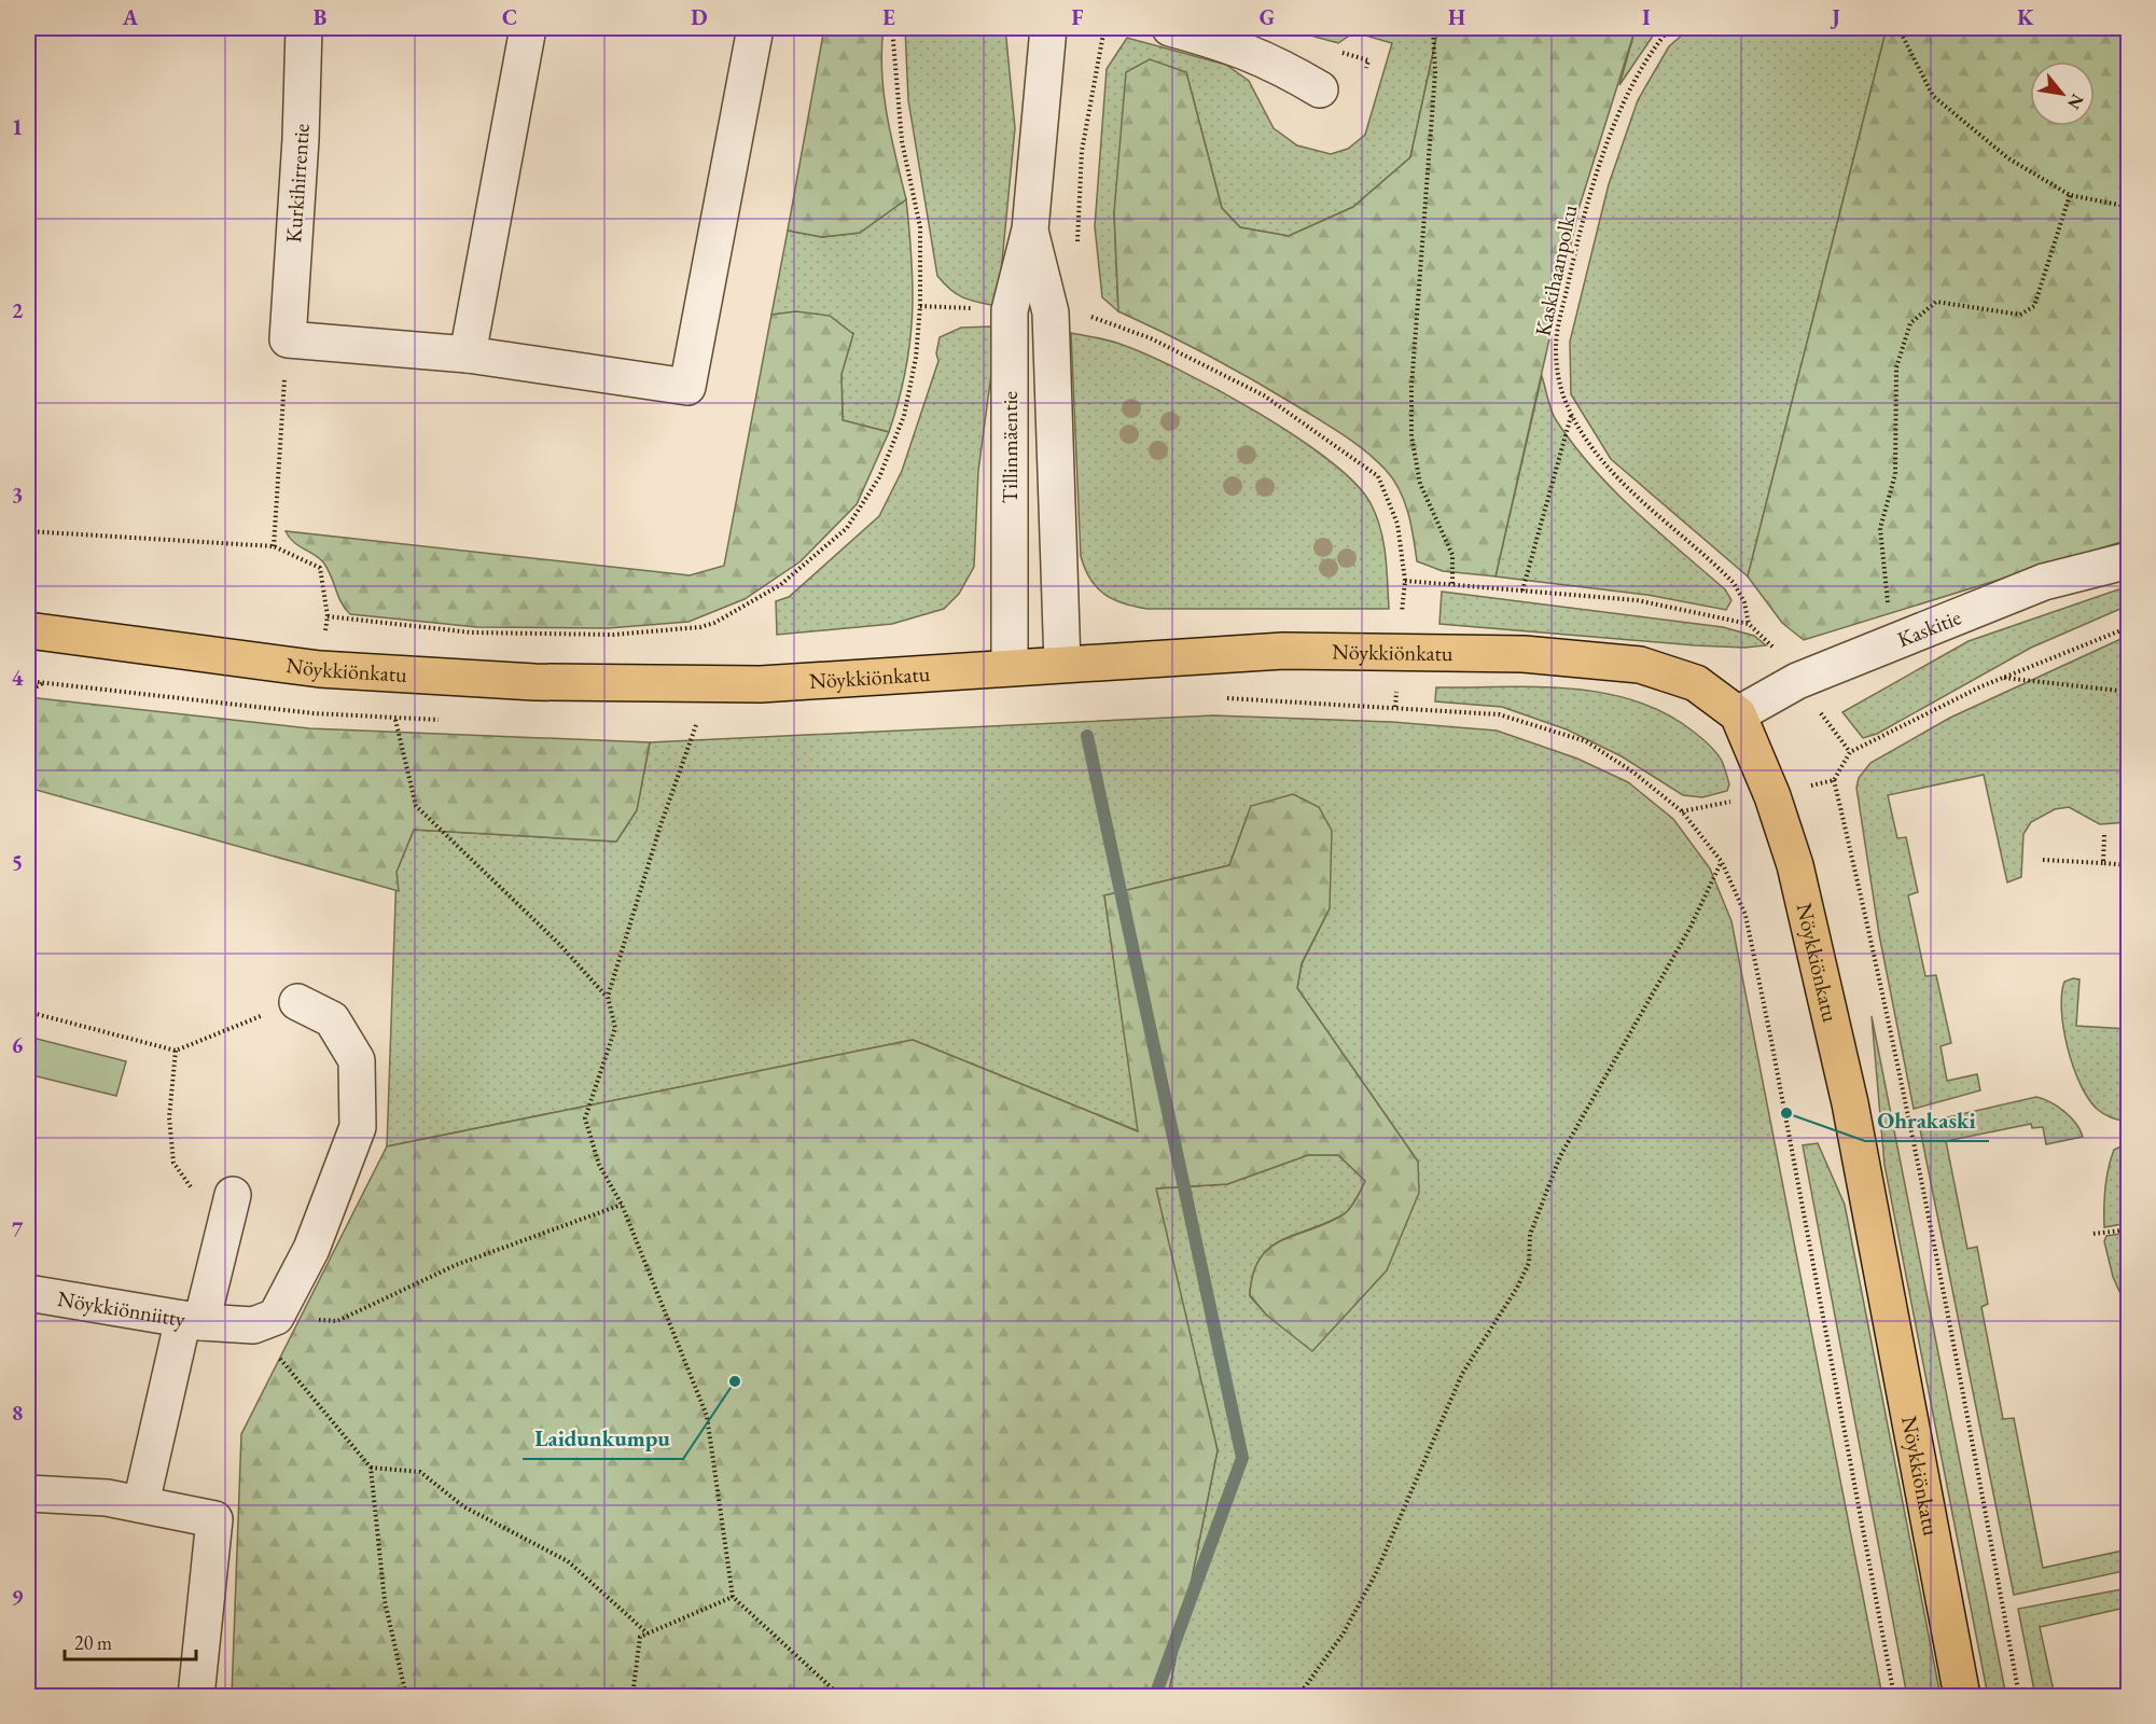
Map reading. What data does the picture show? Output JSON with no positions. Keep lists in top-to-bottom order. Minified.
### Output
{"streets":{"main road":["Nöykkiönkatu"],"street":["Kurkihirrentie","Tillinmäentie","Kaskitie","Nöykkiönniitty"],"path":["Kaskihaanpolku"]},"crossings":[["Tillinmäentie","Nöykkiönkatu"],["Kaskitie","Nöykkiönkatu"]],"places":["Ohrakaski","Laidunkumpu"],"scale_bar":"20 m","north":"bottom right","grid":{"columns":["A","B","C","D","E","F","G","H","I","J","K"],"rows":["1","2","3","4","5","6","7","8","9"]}}
